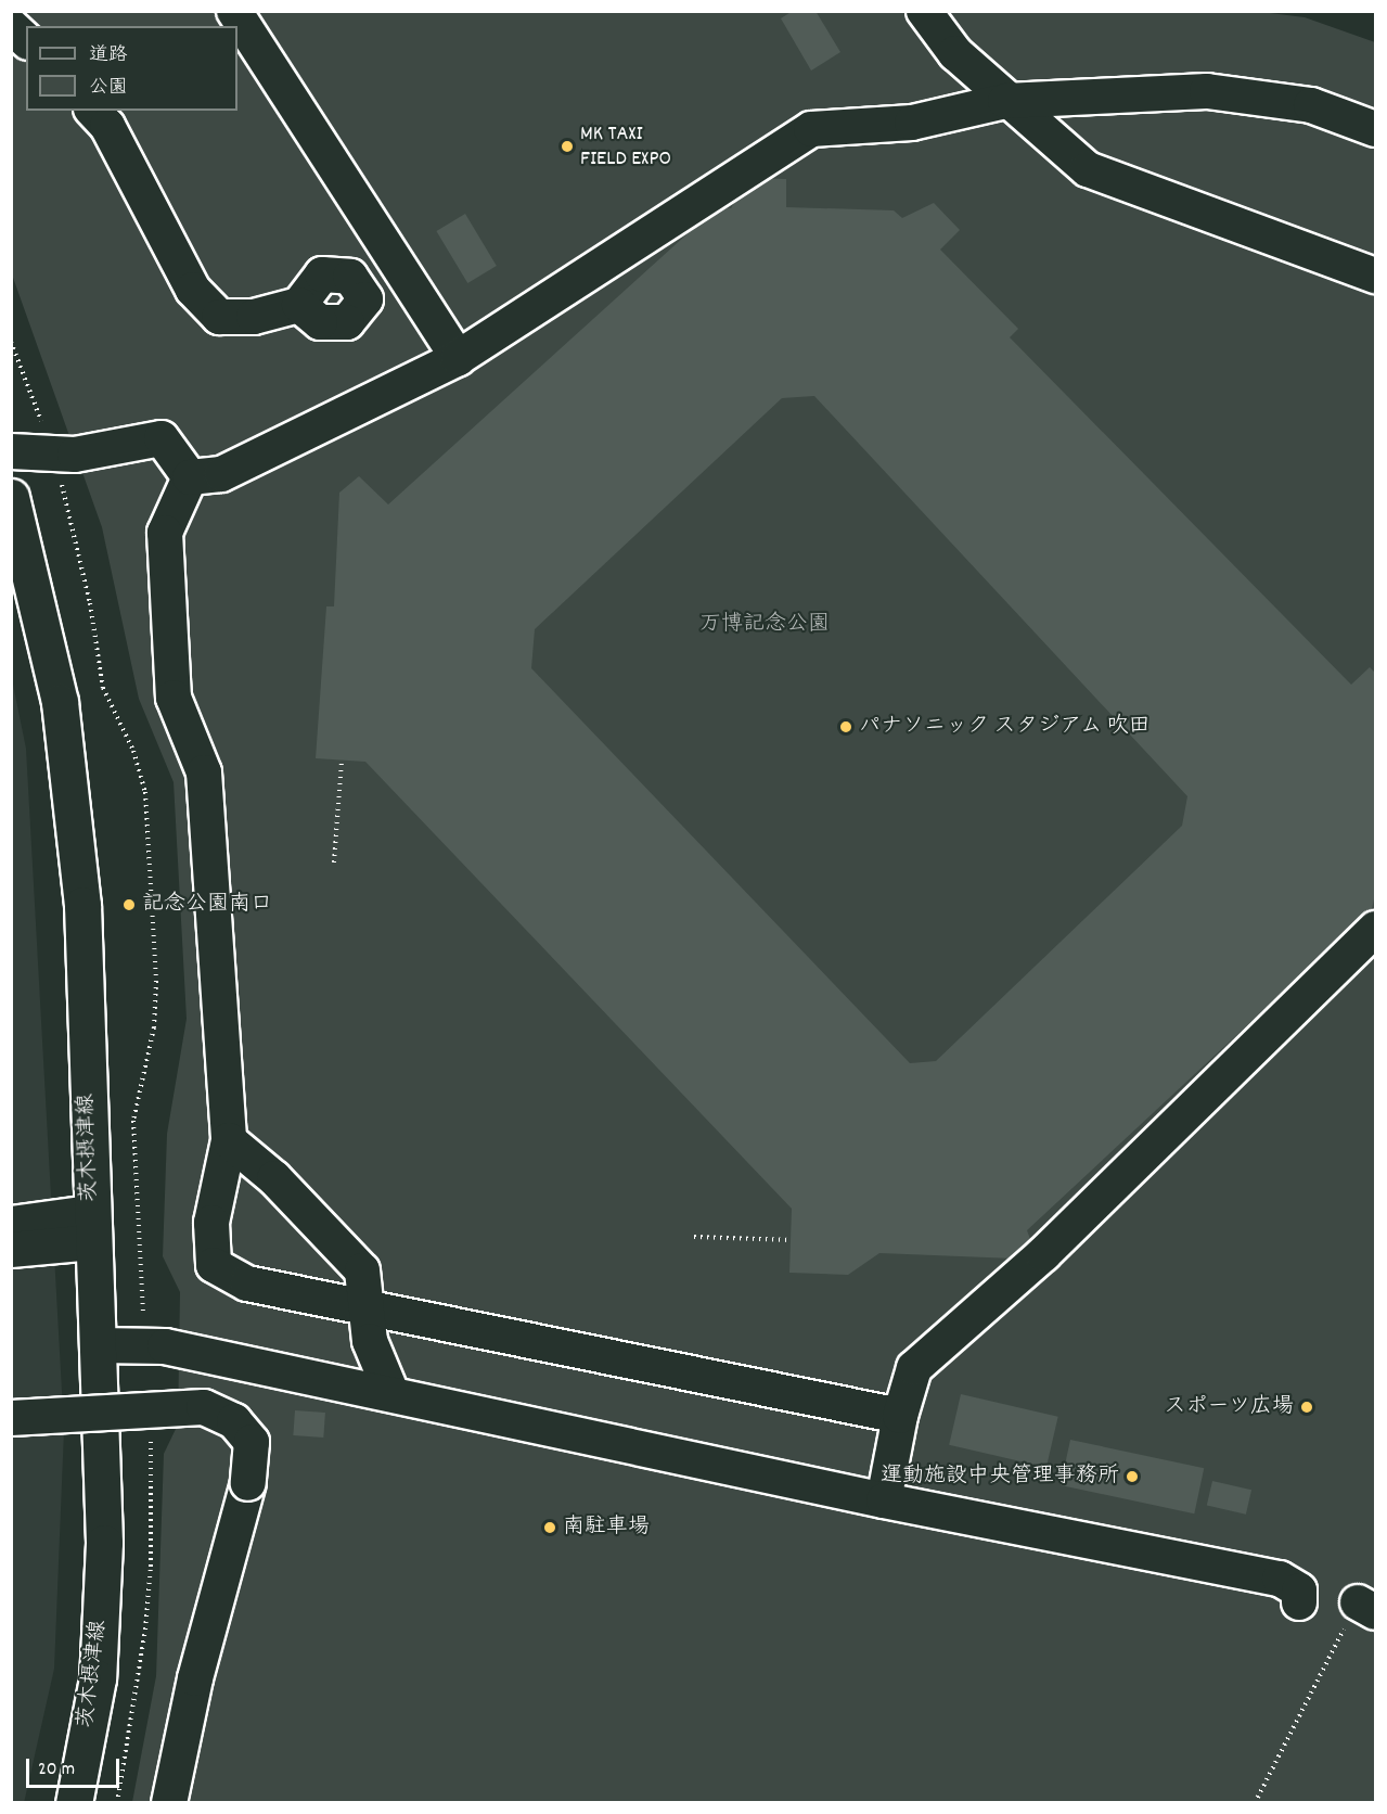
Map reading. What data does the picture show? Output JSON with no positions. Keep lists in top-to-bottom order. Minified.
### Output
{"streets":{"main road":["茨木摂津線"]},"parks":["万博記念公園"],"places":["MK TAXI FIELD EXPO","パナソニック スタジアム 吹田","記念公園南口","スポーツ広場","運動施設中央管理事務所","南駐車場"],"legend":["道路","公園"],"scale_bar":"20 m"}
